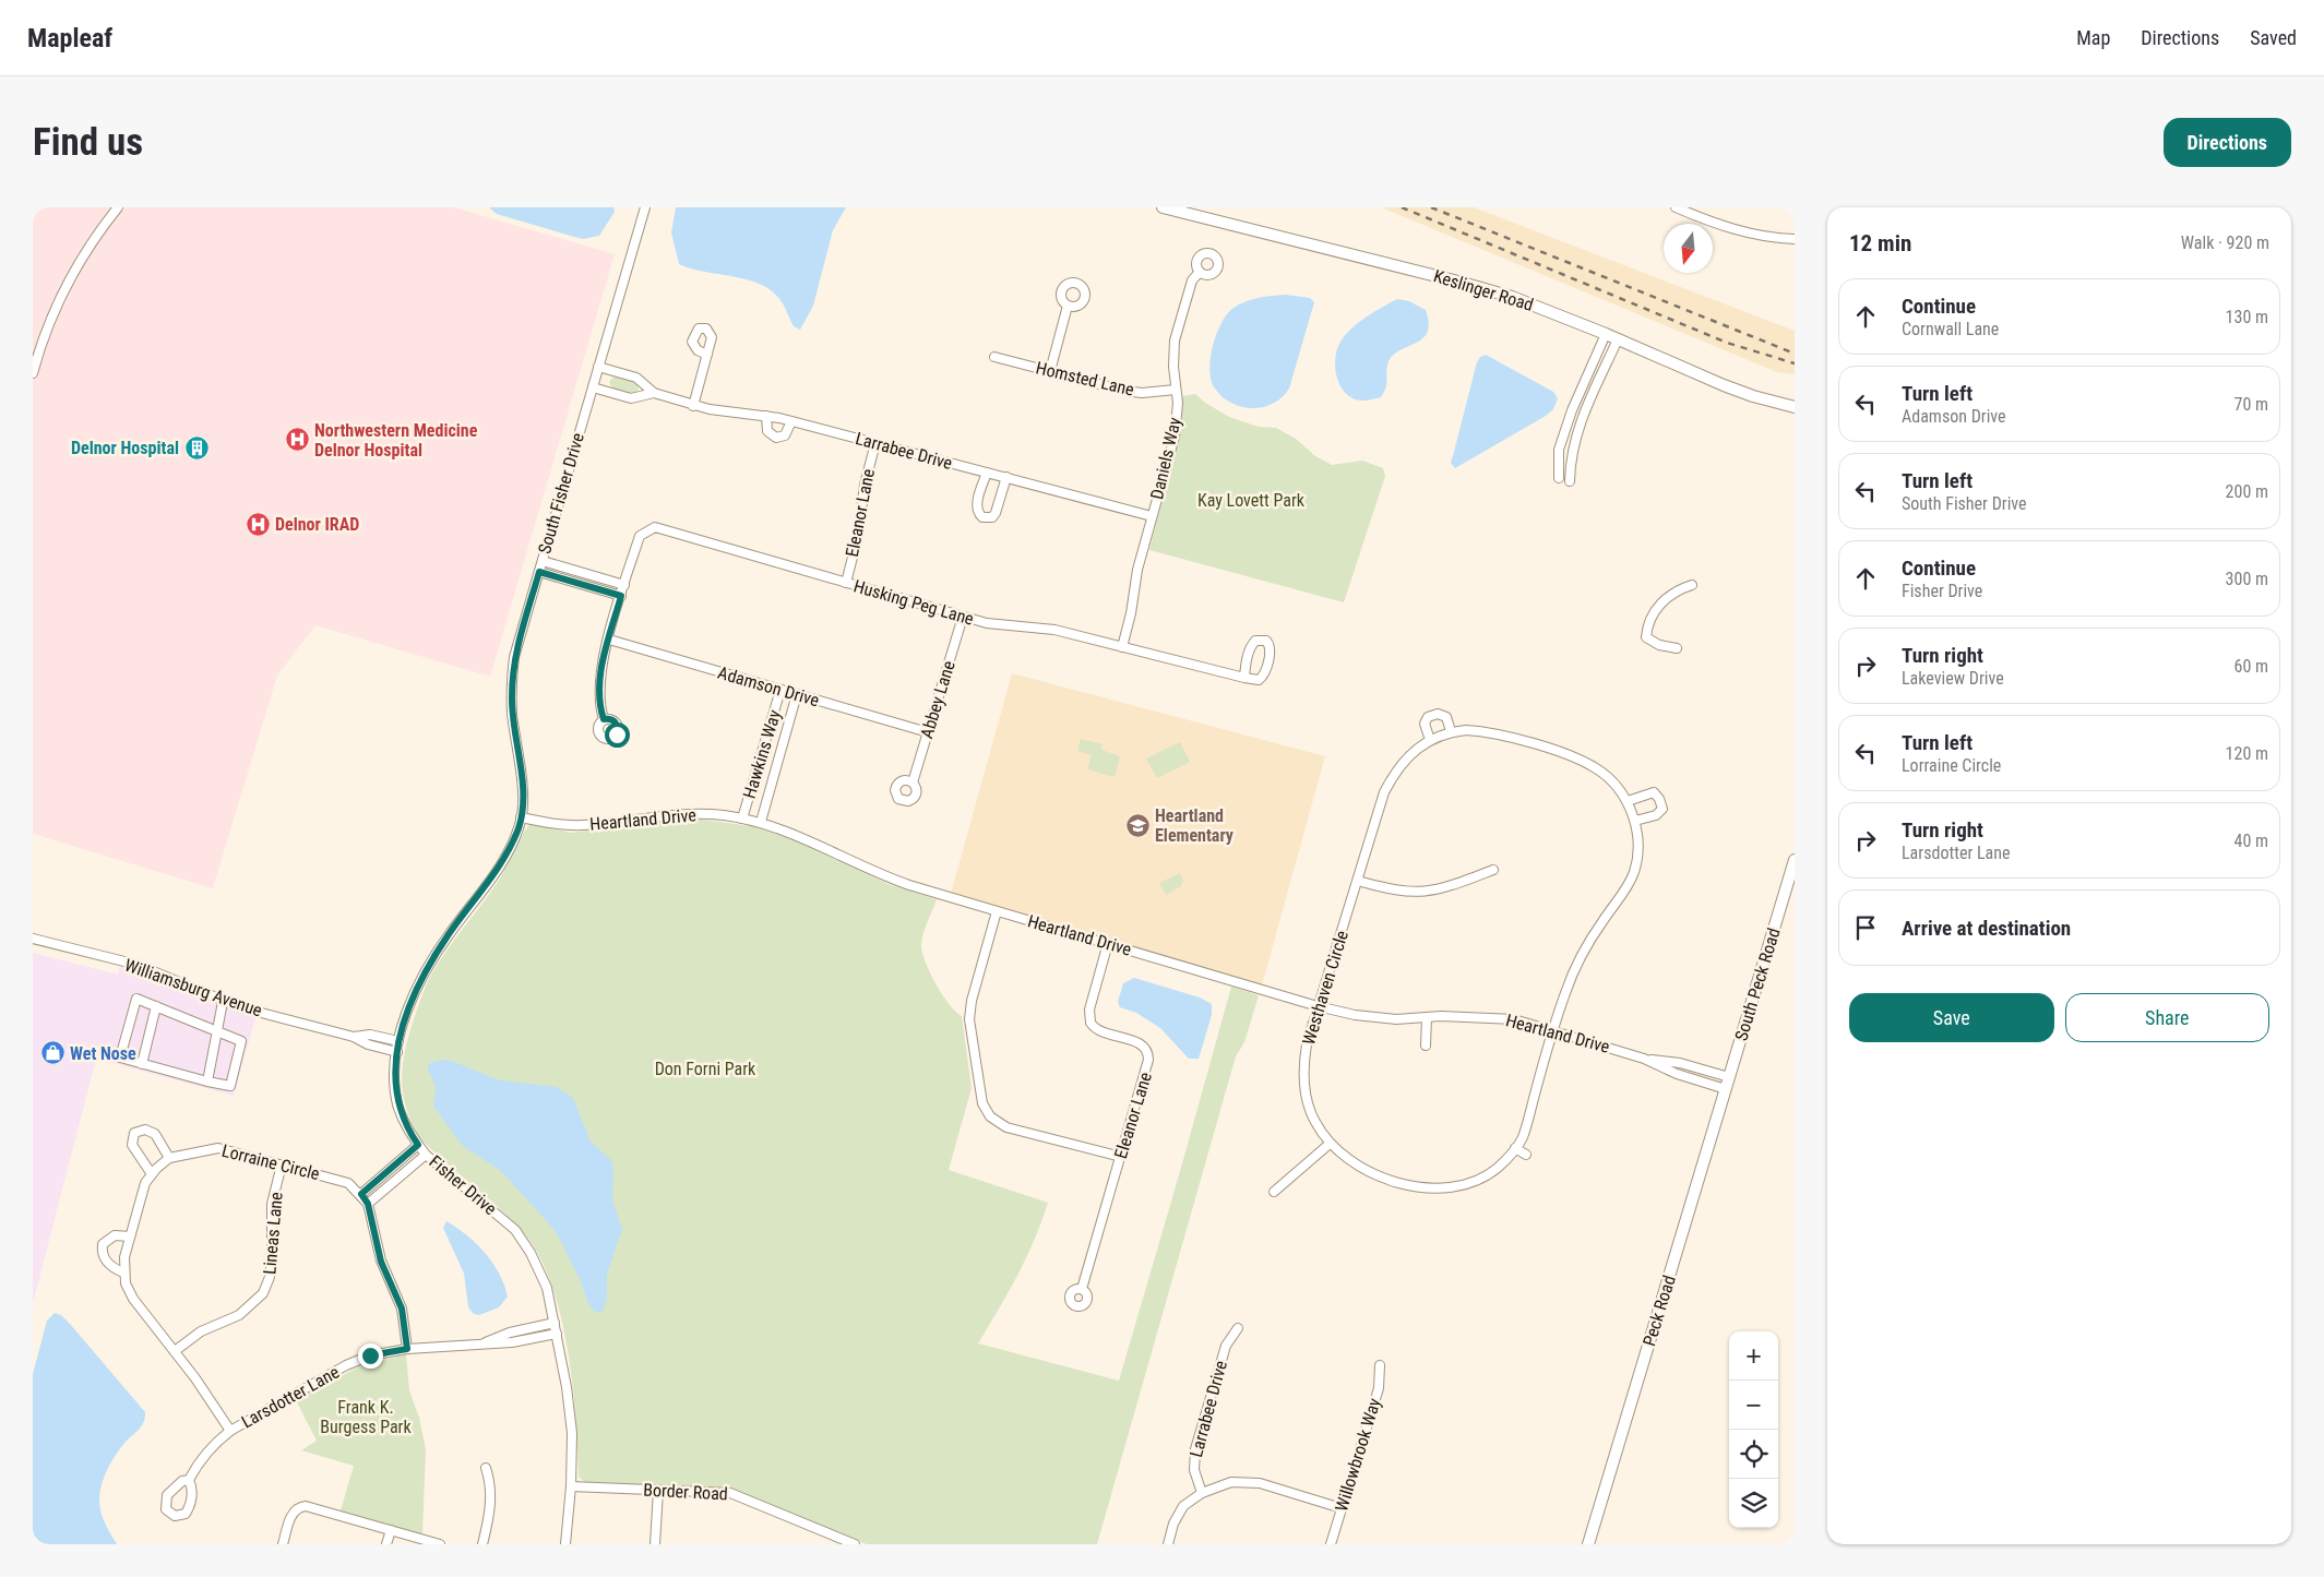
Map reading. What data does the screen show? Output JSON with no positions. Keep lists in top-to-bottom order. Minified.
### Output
{"streets":{"main road":["Keslinger Road","South Peck Road","Peck Road"],"street":["Homsted Lane","Larrabee Drive","Daniels Way","South Fisher Drive","Eleanor Lane","Husking Peg Lane","Adamson Drive","Abbey Lane","Hawkins Way","Heartland Drive","Williamsburg Avenue","Westhaven Circle","Lorraine Circle","Fisher Drive","Lineas Lane","Larsdotter Lane","Willowbrook Way","Border Road"]},"crossings":[["Homsted Lane","Daniels Way"],["Larrabee Drive","Daniels Way"],["Larrabee Drive","South Fisher Drive"],["Larrabee Drive","Eleanor Lane"],["Daniels Way","Husking Peg Lane"],["South Fisher Drive","Heartland Drive"],["South Fisher Drive","Fisher Drive"],["Eleanor Lane","Husking Peg Lane"],["Eleanor Lane","Heartland Drive"],["Husking Peg Lane","Adamson Drive"],["Husking Peg Lane","Abbey Lane"],["Adamson Drive","Abbey Lane"],["Adamson Drive","Hawkins Way"],["Hawkins Way","Heartland Drive"],["Heartland Drive","South Peck Road"],["Heartland Drive","Westhaven Circle"],["Heartland Drive","Fisher Drive"],["Heartland Drive","Peck Road"],["South Peck Road","Peck Road"],["Williamsburg Avenue","Fisher Drive"],["Lorraine Circle","Lineas Lane"],["Lorraine Circle","Larsdotter Lane"],["Fisher Drive","Larsdotter Lane"],["Fisher Drive","Border Road"]],"parks":["Kay Lovett Park","Don Forni Park","Frank K. Burgess Park"],"places":{"hospital":["Northwestern Medicine Delnor Hospital","Delnor IRAD"],"building":["Delnor Hospital"],"school or university":["Heartland Elementary"],"shop":["Wet Nose"]},"north":"bottom","page":{"header":"Mapleaf","nav":["Map","Directions","Saved"],"buttons":["Directions",["Save","Share"]],"title":"Find us","heading":["12 min","Walk · 920 m"],"list":[["Continue","Cornwall Lane","130 m"],["Turn left","Adamson Drive","70 m"],["Turn left","South Fisher Drive","200 m"],["Continue","Fisher Drive","300 m"],["Turn right","Lakeview Drive","60 m"],["Turn left","Lorraine Circle","120 m"],["Turn right","Larsdotter Lane","40 m"],"Arrive at destination"],"map_buttons":["+","−"]}}
